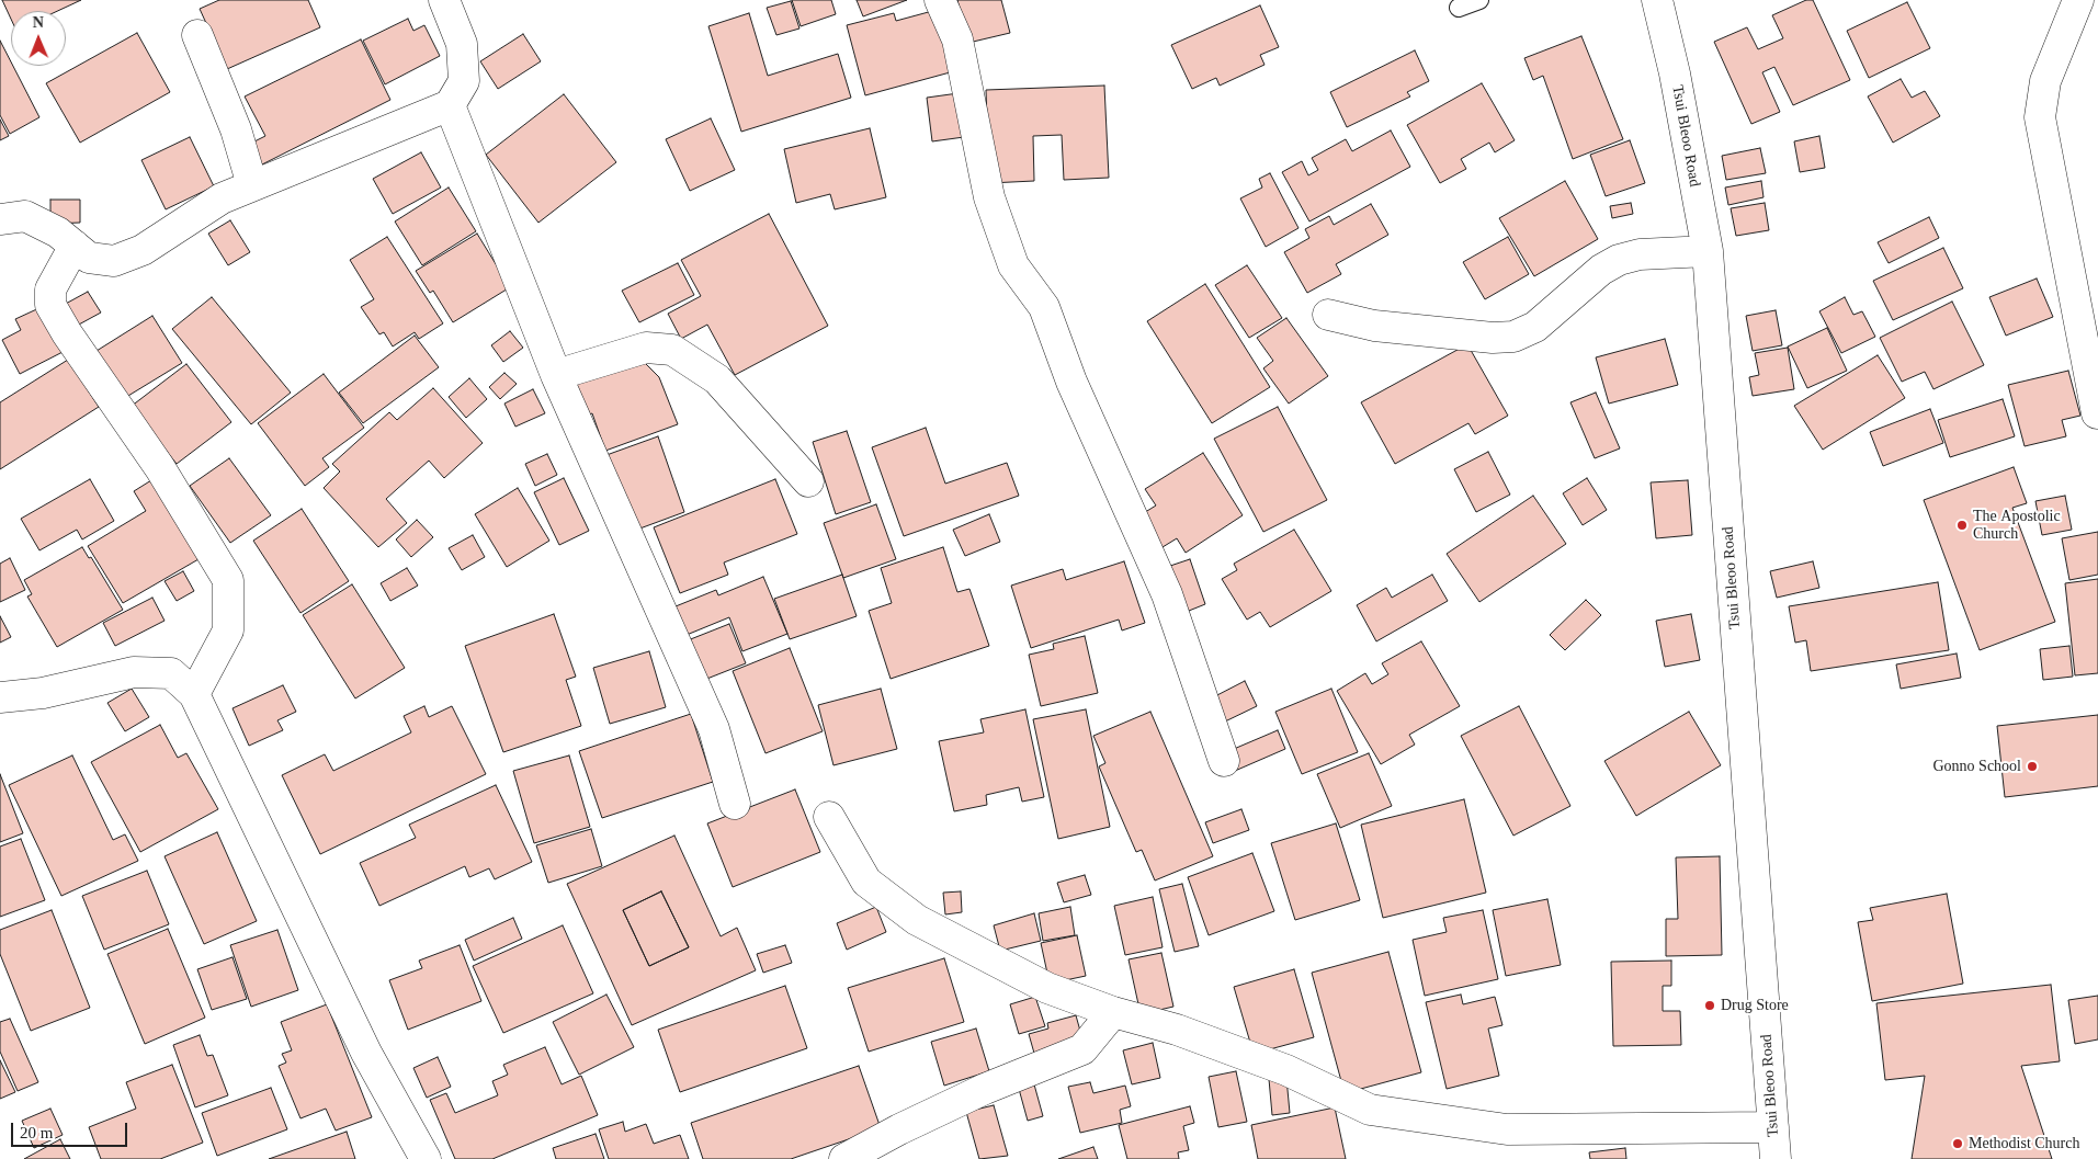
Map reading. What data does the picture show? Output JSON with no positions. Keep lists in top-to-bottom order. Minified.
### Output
{"streets":{"street":["Tsui Bleoo Road"]},"places":["The Apostolic Church","Gonno School","Drug Store","Methodist Church"],"scale_bar":"20 m","north":"top"}
